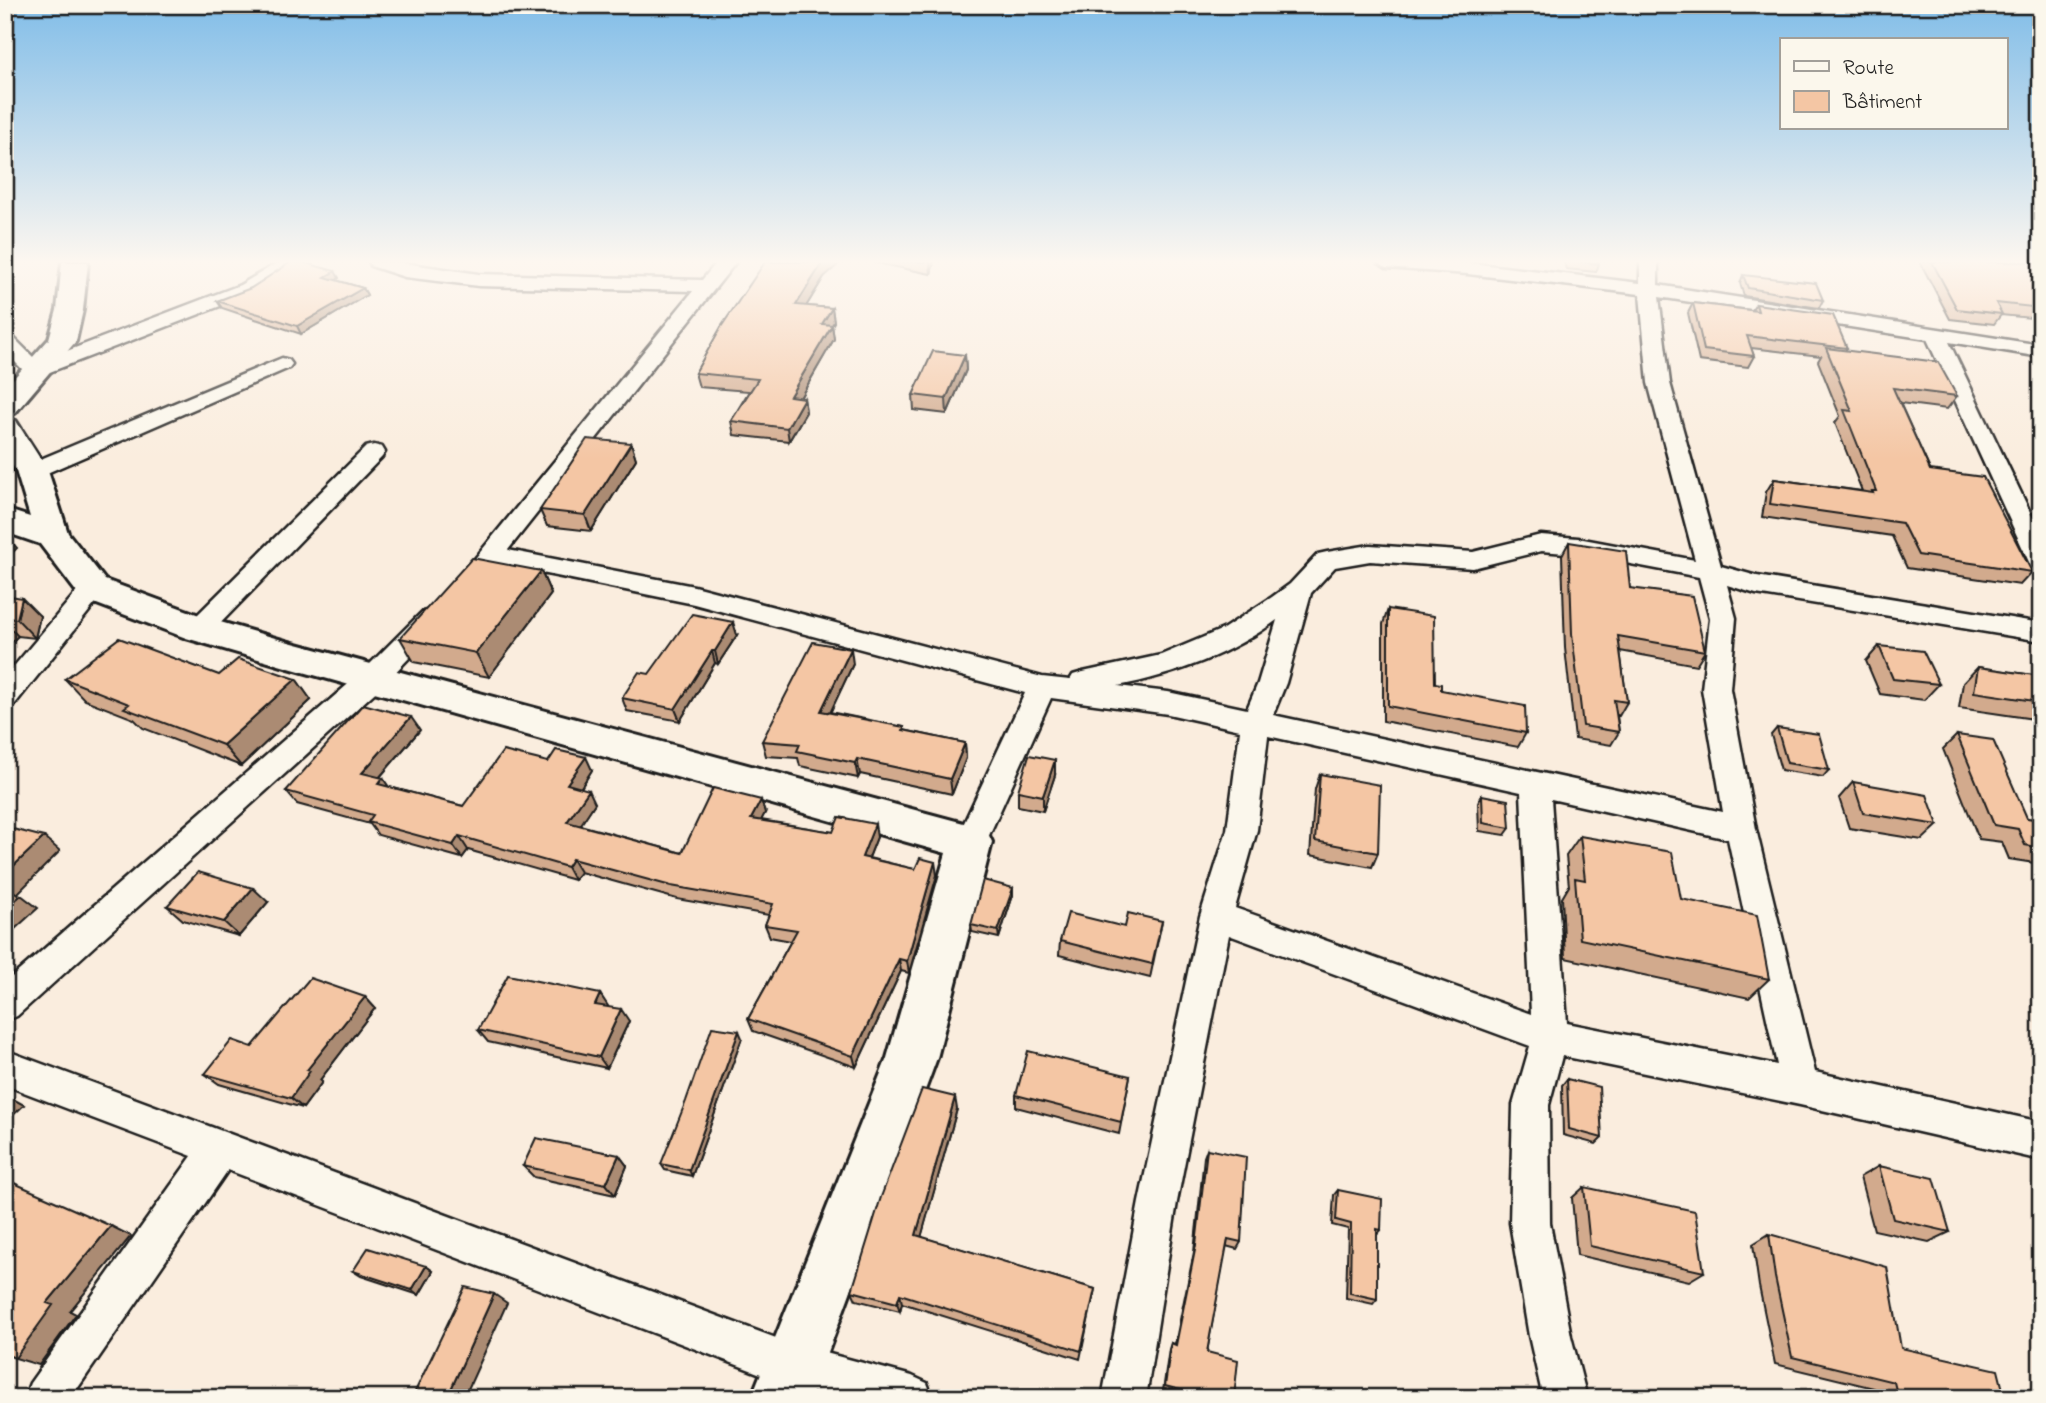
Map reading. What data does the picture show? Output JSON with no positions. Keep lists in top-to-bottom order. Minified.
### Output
{"legend":["Route","Bâtiment"]}
